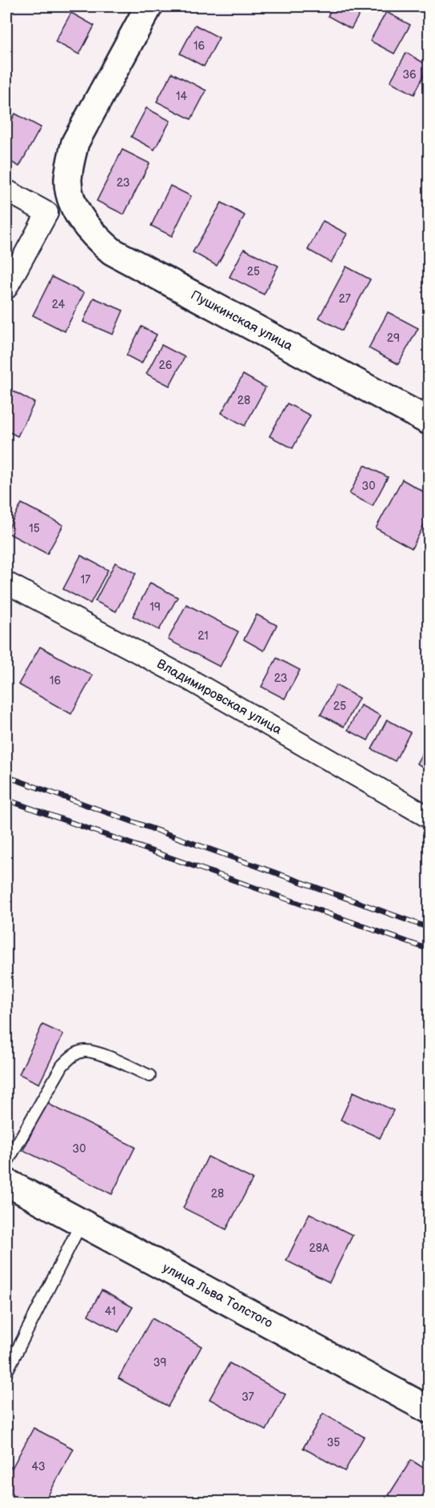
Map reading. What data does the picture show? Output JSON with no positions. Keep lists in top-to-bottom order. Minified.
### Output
{"streets":{"street":["Пушкинская улица","Владимировская улица","улица Льва Толстого"]},"house_numbers":["16","36","14","23","25","27","24","29","26","28","30","15","17","19","21","23","16","25","30","28","28А","41","39","37","35","43"]}
